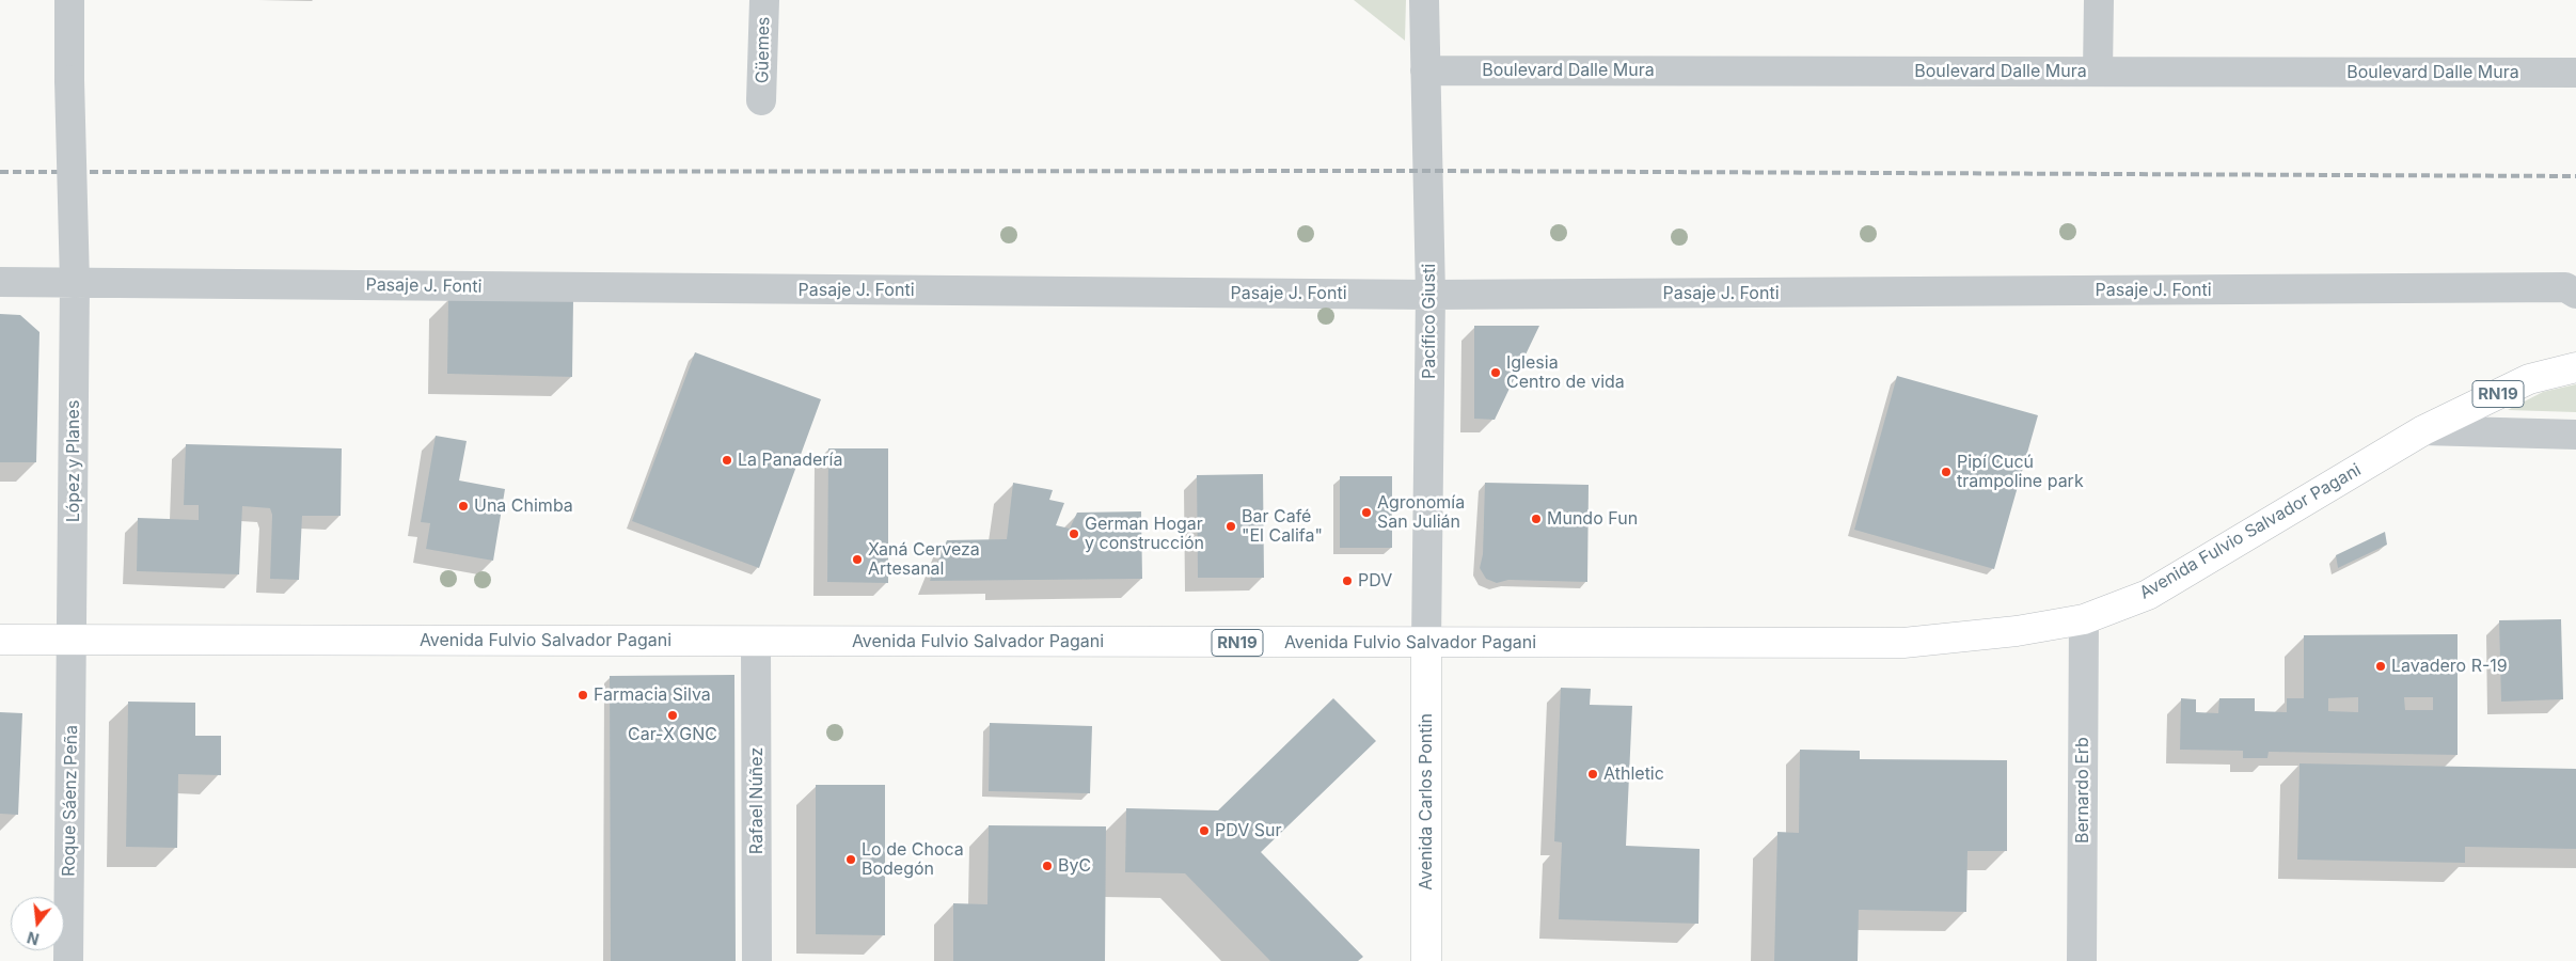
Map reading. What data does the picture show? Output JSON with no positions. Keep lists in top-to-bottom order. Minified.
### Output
{"streets":{"main road":["RN19","Avenida Fulvio Salvador Pagani","Avenida Carlos Pontin"],"street":["Güemes","Boulevard Dalle Mura","Pasaje J. Fonti","Pacífico Giusti","López y Planes","Bernardo Erb","Roque Sáenz Peña","Rafael Núñez"]},"crossings":[["Boulevard Dalle Mura","Pacífico Giusti"],["Pasaje J. Fonti","Pacífico Giusti"],["Pasaje J. Fonti","López y Planes"],["Pacífico Giusti","Avenida Fulvio Salvador Pagani"],["Pacífico Giusti","Avenida Carlos Pontin"],["RN19","Avenida Fulvio Salvador Pagani"],["López y Planes","Avenida Fulvio Salvador Pagani"],["López y Planes","Roque Sáenz Peña"],["Avenida Fulvio Salvador Pagani","Bernardo Erb"],["Avenida Fulvio Salvador Pagani","Roque Sáenz Peña"],["Avenida Fulvio Salvador Pagani","Rafael Núñez"],["Avenida Fulvio Salvador Pagani","Avenida Carlos Pontin"]],"places":["Iglesia Centro de vida","La Panadería","Pipí Cucú trampoline park","Una Chimba","Agronomía San Julián","Mundo Fun","Bar Café \"El Califa\"","German Hogar y construcción","Xaná Cerveza Artesanal","PDV","Lavadero R-19","Farmacia Silva","Car-X GNC","Athletic","PDV Sur","Lo de Choca Bodegón","ByC"],"north":"bottom"}
